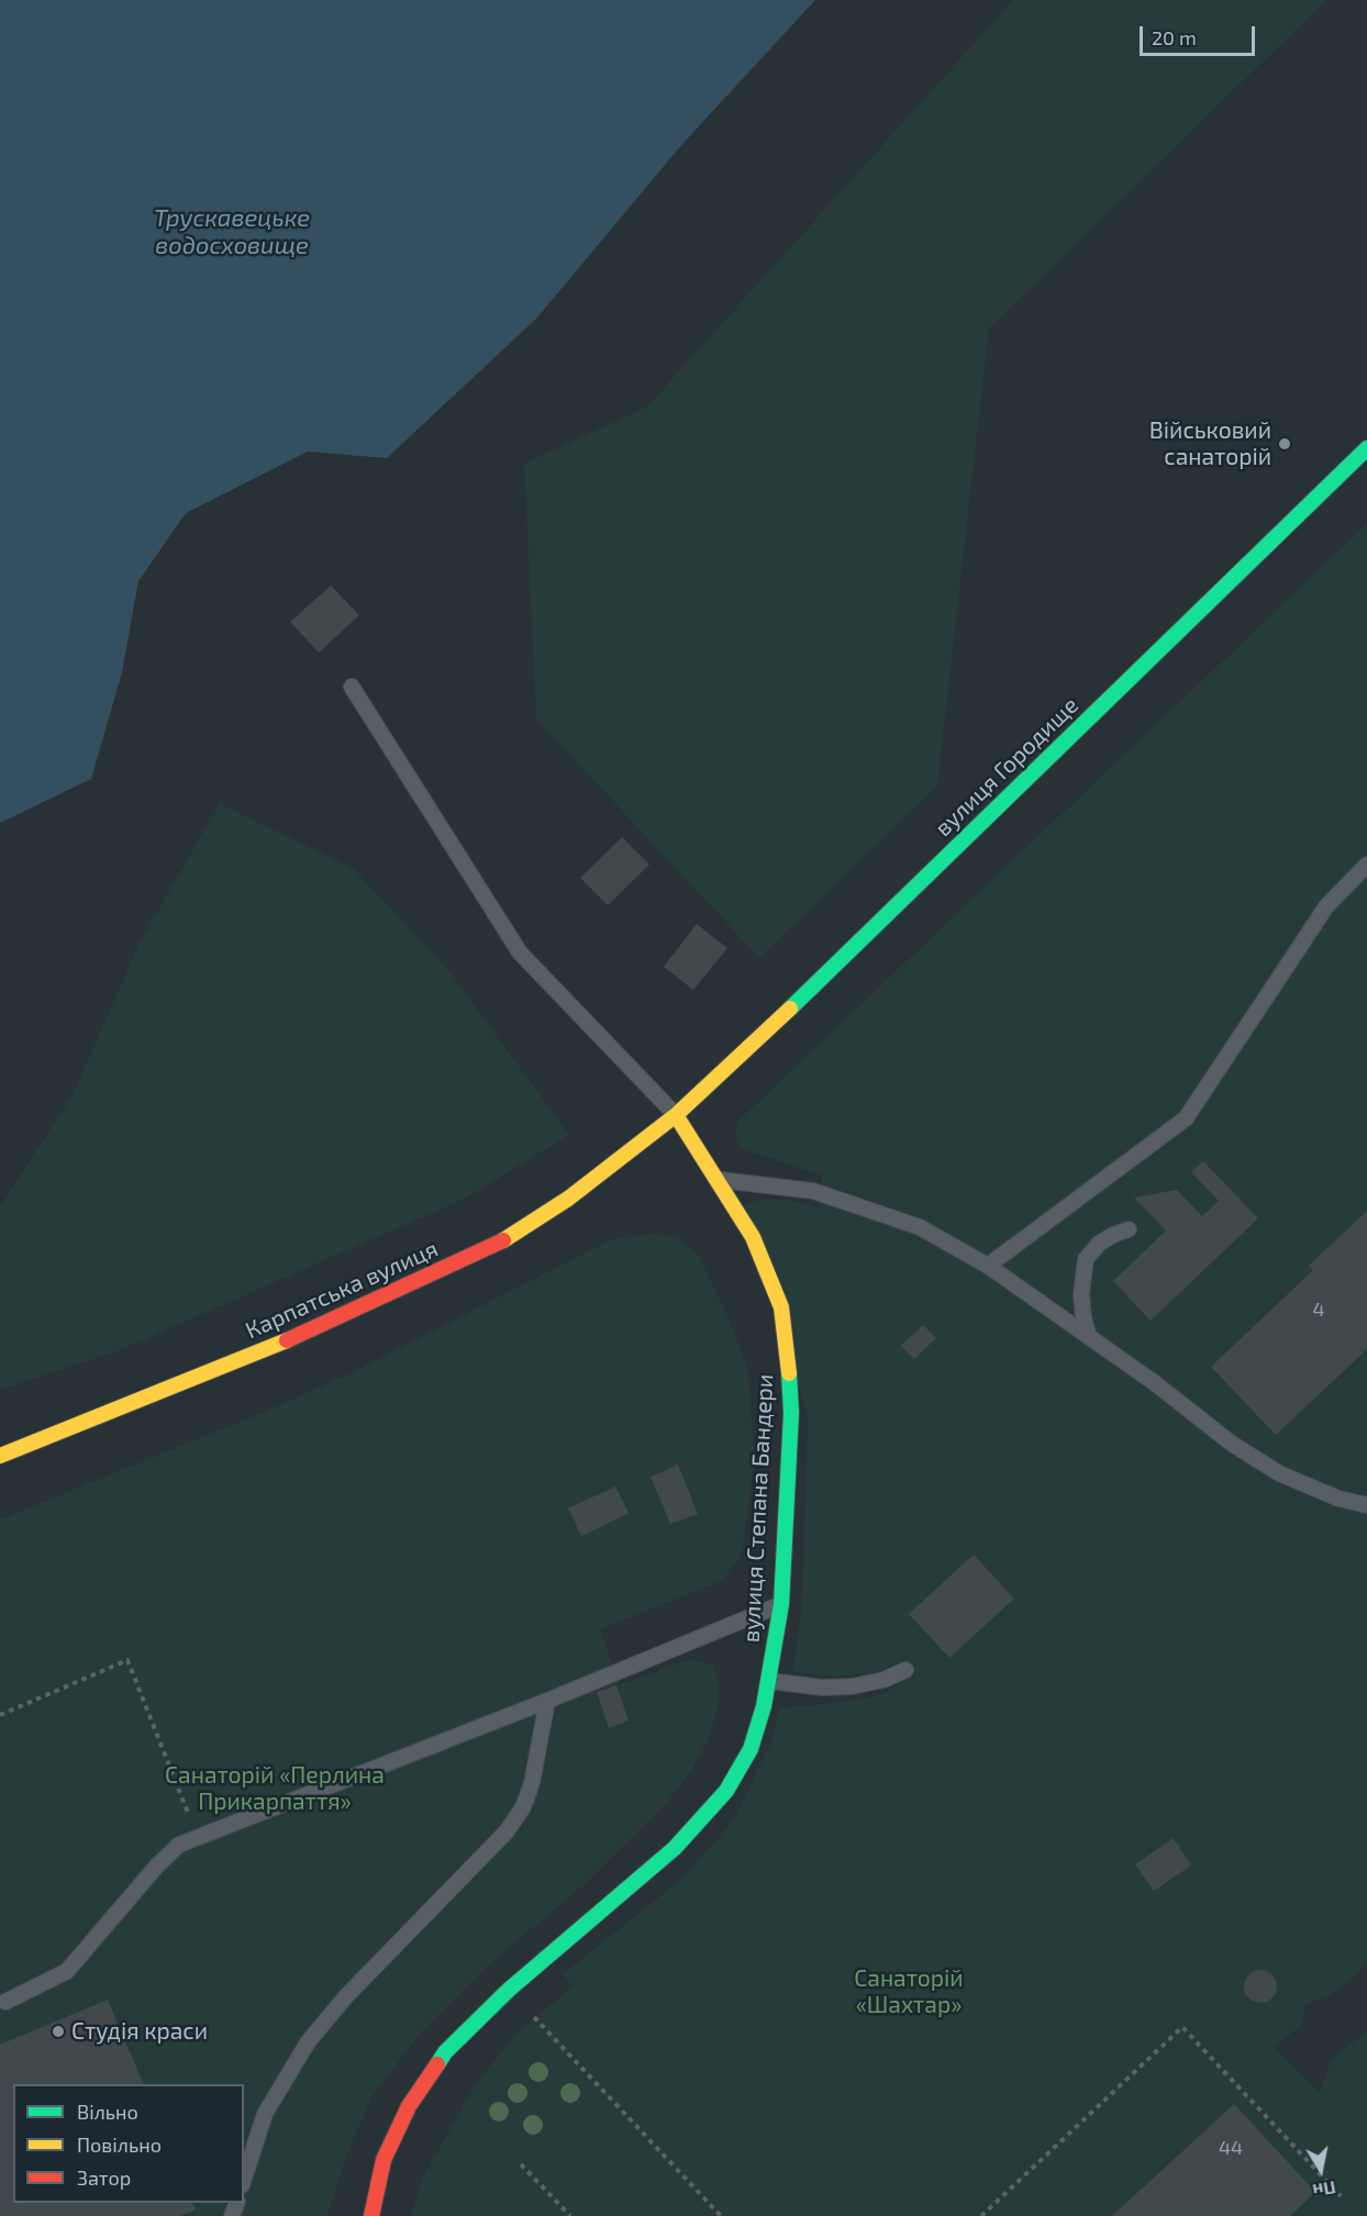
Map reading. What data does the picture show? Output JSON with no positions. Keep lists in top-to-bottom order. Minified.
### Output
{"streets":{"street":["вулиця Городище","Карпатська вулиця","вулиця Степана Бандери"]},"crossings":[["вулиця Городище","Карпатська вулиця"],["вулиця Городище","вулиця Степана Бандери"],["Карпатська вулиця","вулиця Степана Бандери"]],"water":["Трускавецьке водосховище"],"parks":["Санаторій «Перлина Прикарпаття»","Санаторій «Шахтар»"],"places":["Військовий санаторій","Студія краси"],"house_numbers":["4","44"],"legend":["Вільно","Повільно","Затор"],"scale_bar":"20 m","north":"bottom"}
